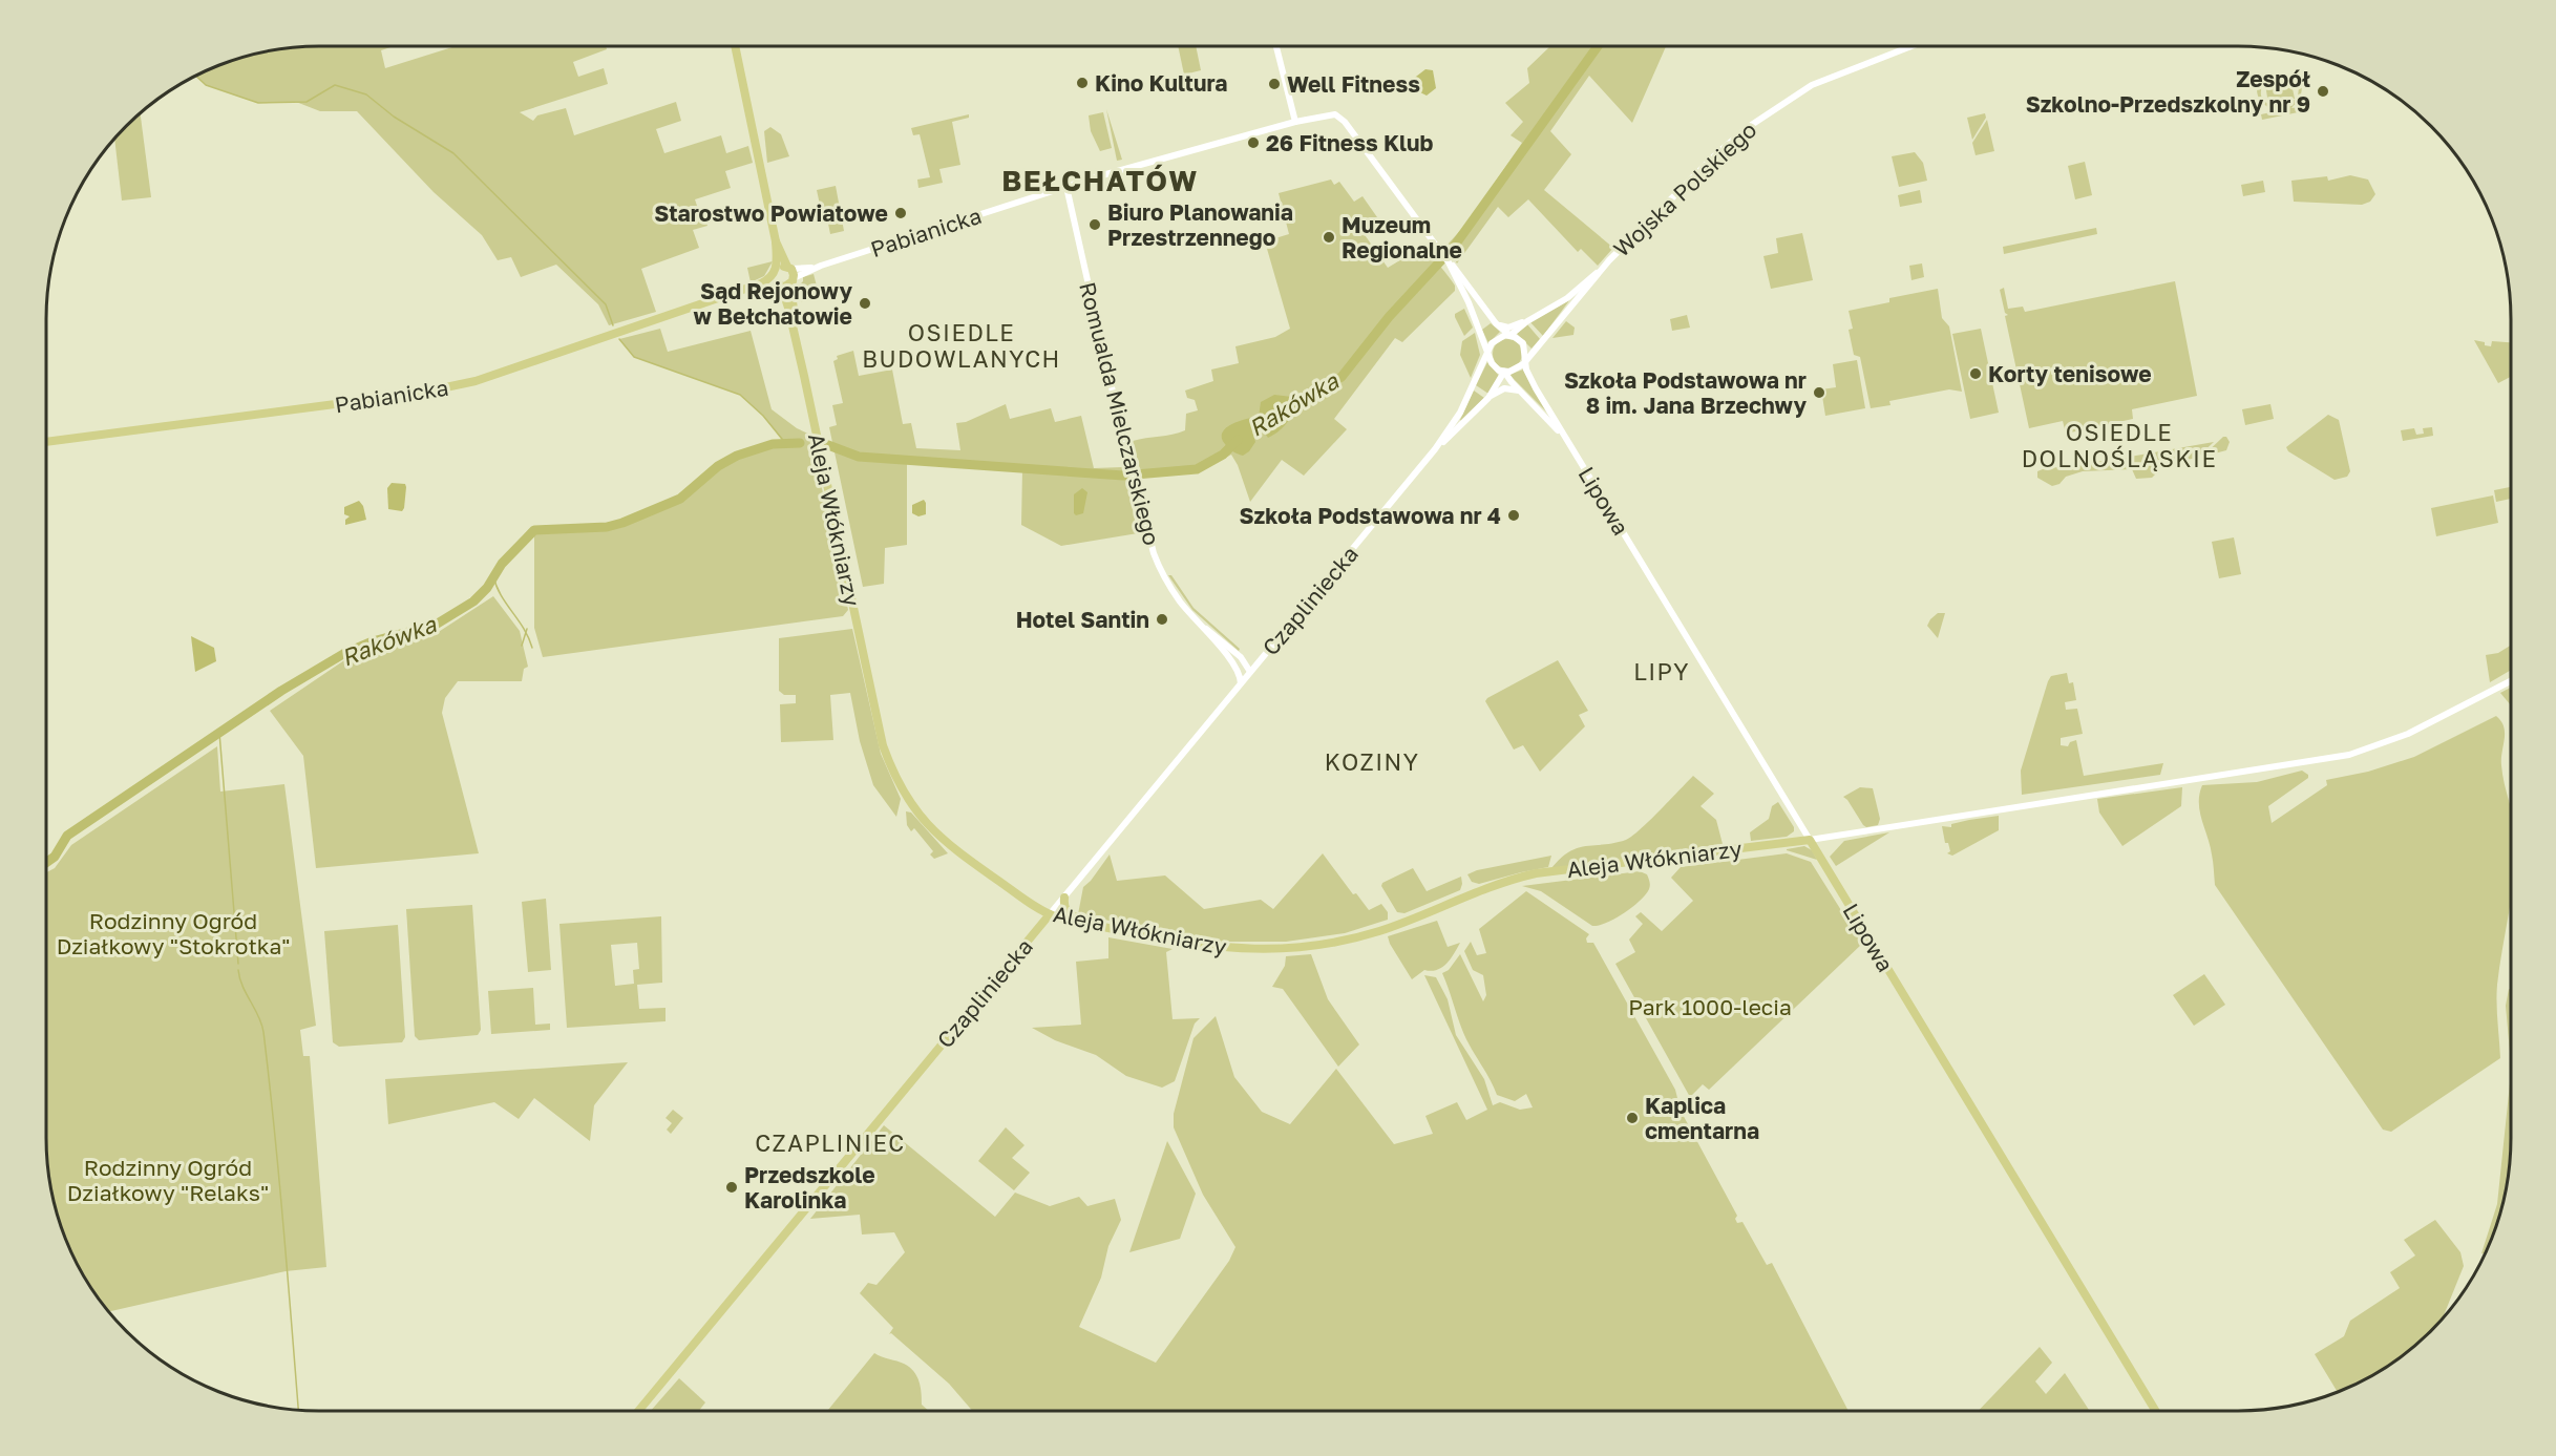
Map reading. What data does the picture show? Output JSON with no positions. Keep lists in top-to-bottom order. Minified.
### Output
{"streets":{"main road":["Pabianicka","Lipowa","Aleja Włókniarzy","Czapliniecka"],"street":["Wojska Polskiego","Romualda Mielczarskiego"]},"crossings":[["Wojska Polskiego","Lipowa"],["Wojska Polskiego","Czapliniecka"],["Pabianicka","Romualda Mielczarskiego"],["Pabianicka","Aleja Włókniarzy"],["Romualda Mielczarskiego","Czapliniecka"],["Lipowa","Aleja Włókniarzy"],["Lipowa","Czapliniecka"],["Aleja Włókniarzy","Czapliniecka"]],"districts":["BEŁCHATÓW","OSIEDLE BUDOWLANYCH","OSIEDLE DOLNOŚLĄSKIE","LIPY","KOZINY","CZAPLINIEC"],"water":["Rakówka"],"parks":["Rodzinny Ogród Działkowy \"Stokrotka\"","Park 1000-lecia","Rodzinny Ogród Działkowy \"Relaks\""],"places":["Kino Kultura","Well Fitness","Zespół Szkolno-Przedszkolny nr 9","26 Fitness Klub","Starostwo Powiatowe","Biuro Planowania Przestrzennego","Muzeum Regionalne","Sąd Rejonowy w Bełchatowie","Korty tenisowe","Szkoła Podstawowa nr 8 im. Jana Brzechwy","Szkoła Podstawowa nr 4","Hotel Santin","Kaplica cmentarna","Przedszkole Karolinka"]}
